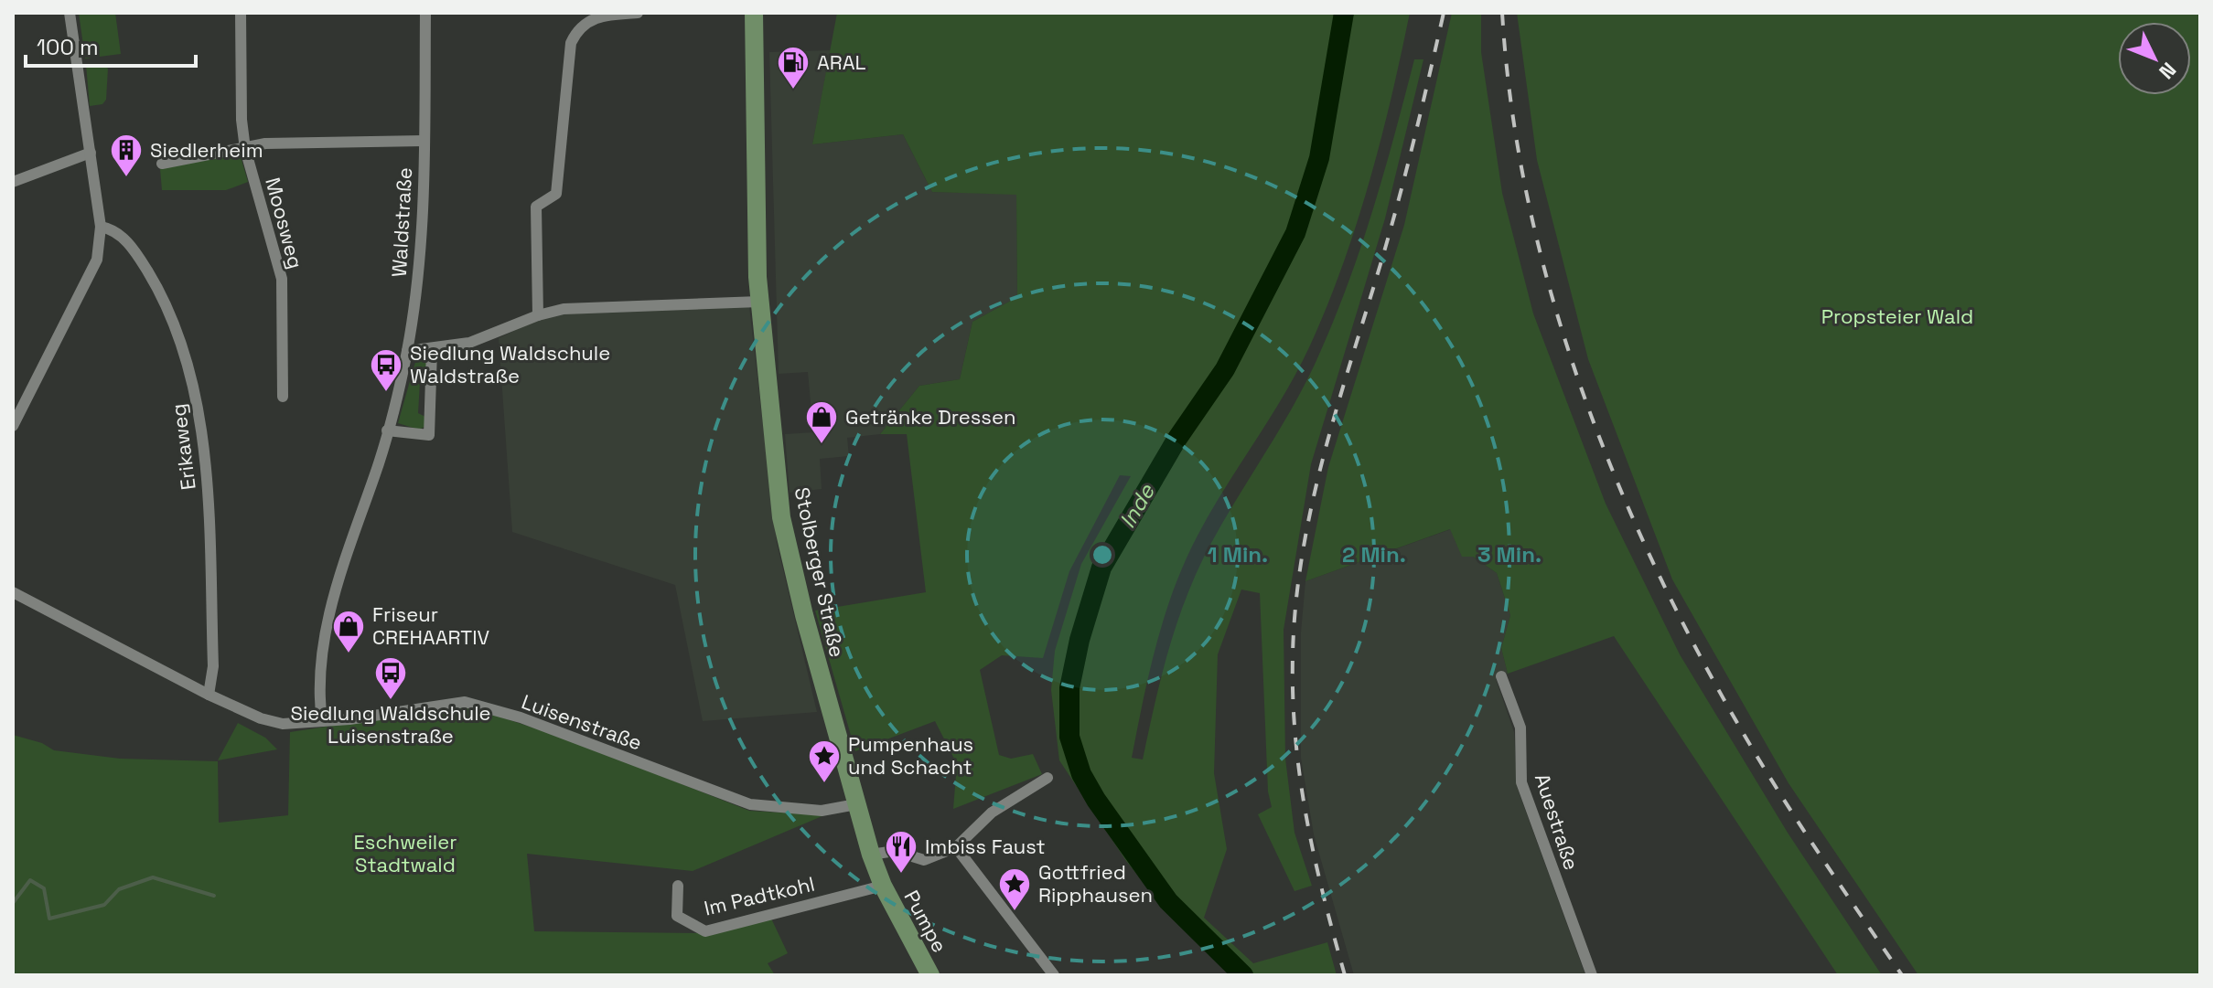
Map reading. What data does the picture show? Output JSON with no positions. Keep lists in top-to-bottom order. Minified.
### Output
{"streets":{"main road":["Stolberger Straße","Pumpe"],"street":["Waldstraße","Moosweg","Erikaweg","Luisenstraße","Auestraße","Im Padtkohl"]},"crossings":[["Waldstraße","Luisenstraße"],["Erikaweg","Luisenstraße"],["Stolberger Straße","Luisenstraße"],["Stolberger Straße","Pumpe"],["Luisenstraße","Pumpe"],["Im Padtkohl","Pumpe"]],"water":["Inde"],"parks":["Propsteier Wald","Eschweiler Stadtwald"],"places":{"fuel station":["ARAL"],"building":["Siedlerheim"],"bus stop":["Siedlung Waldschule Waldstraße","Siedlung Waldschule Luisenstraße"],"shop":["Getränke Dressen","Friseur CREHAARTIV"],"place":["Pumpenhaus und Schacht","Gottfried Ripphausen"],"restaurant":["Imbiss Faust"]},"scale_bar":"100 m","north":"bottom right","rings":["1 Min.","2 Min.","3 Min."]}
